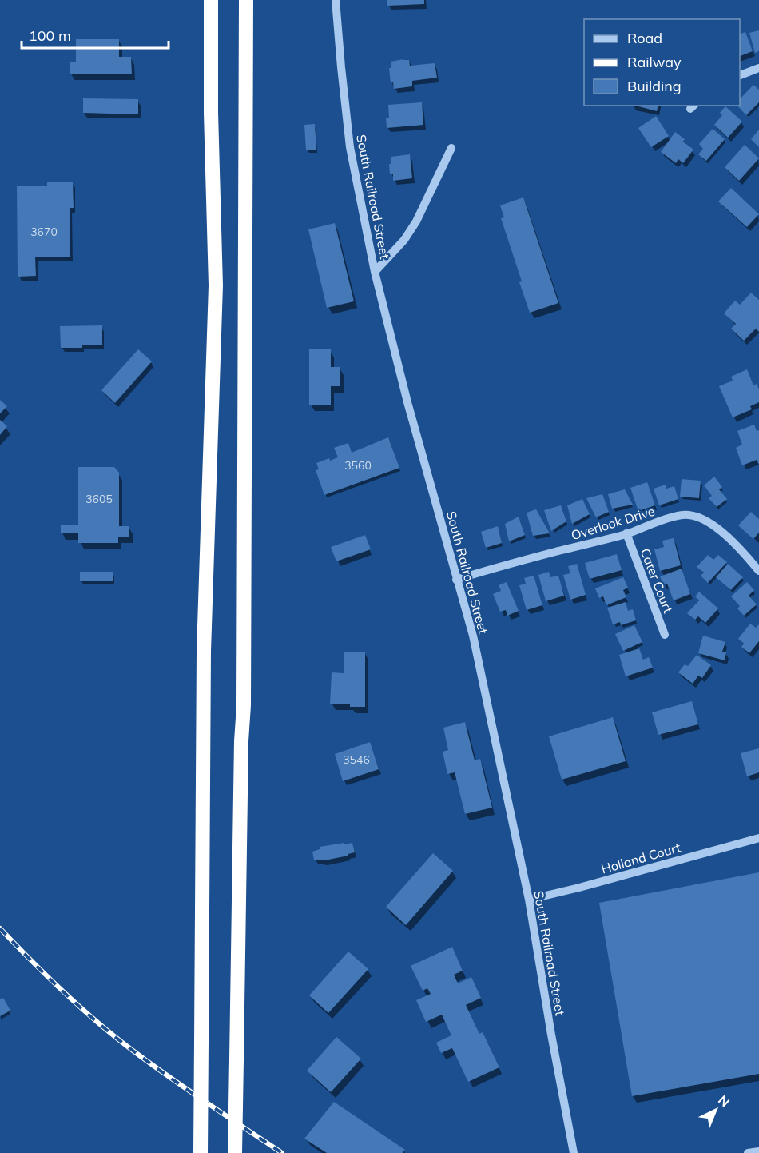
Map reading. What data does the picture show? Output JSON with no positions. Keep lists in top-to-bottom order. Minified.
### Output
{"streets":{"street":["South Railroad Street","Overlook Drive","Cater Court","Holland Court"]},"crossings":[["South Railroad Street","Overlook Drive"],["South Railroad Street","Holland Court"],["Overlook Drive","Cater Court"]],"house_numbers":["3670","3560","3605","3546"],"legend":["Road","Railway","Building"],"scale_bar":"100 m","north":"top right"}
